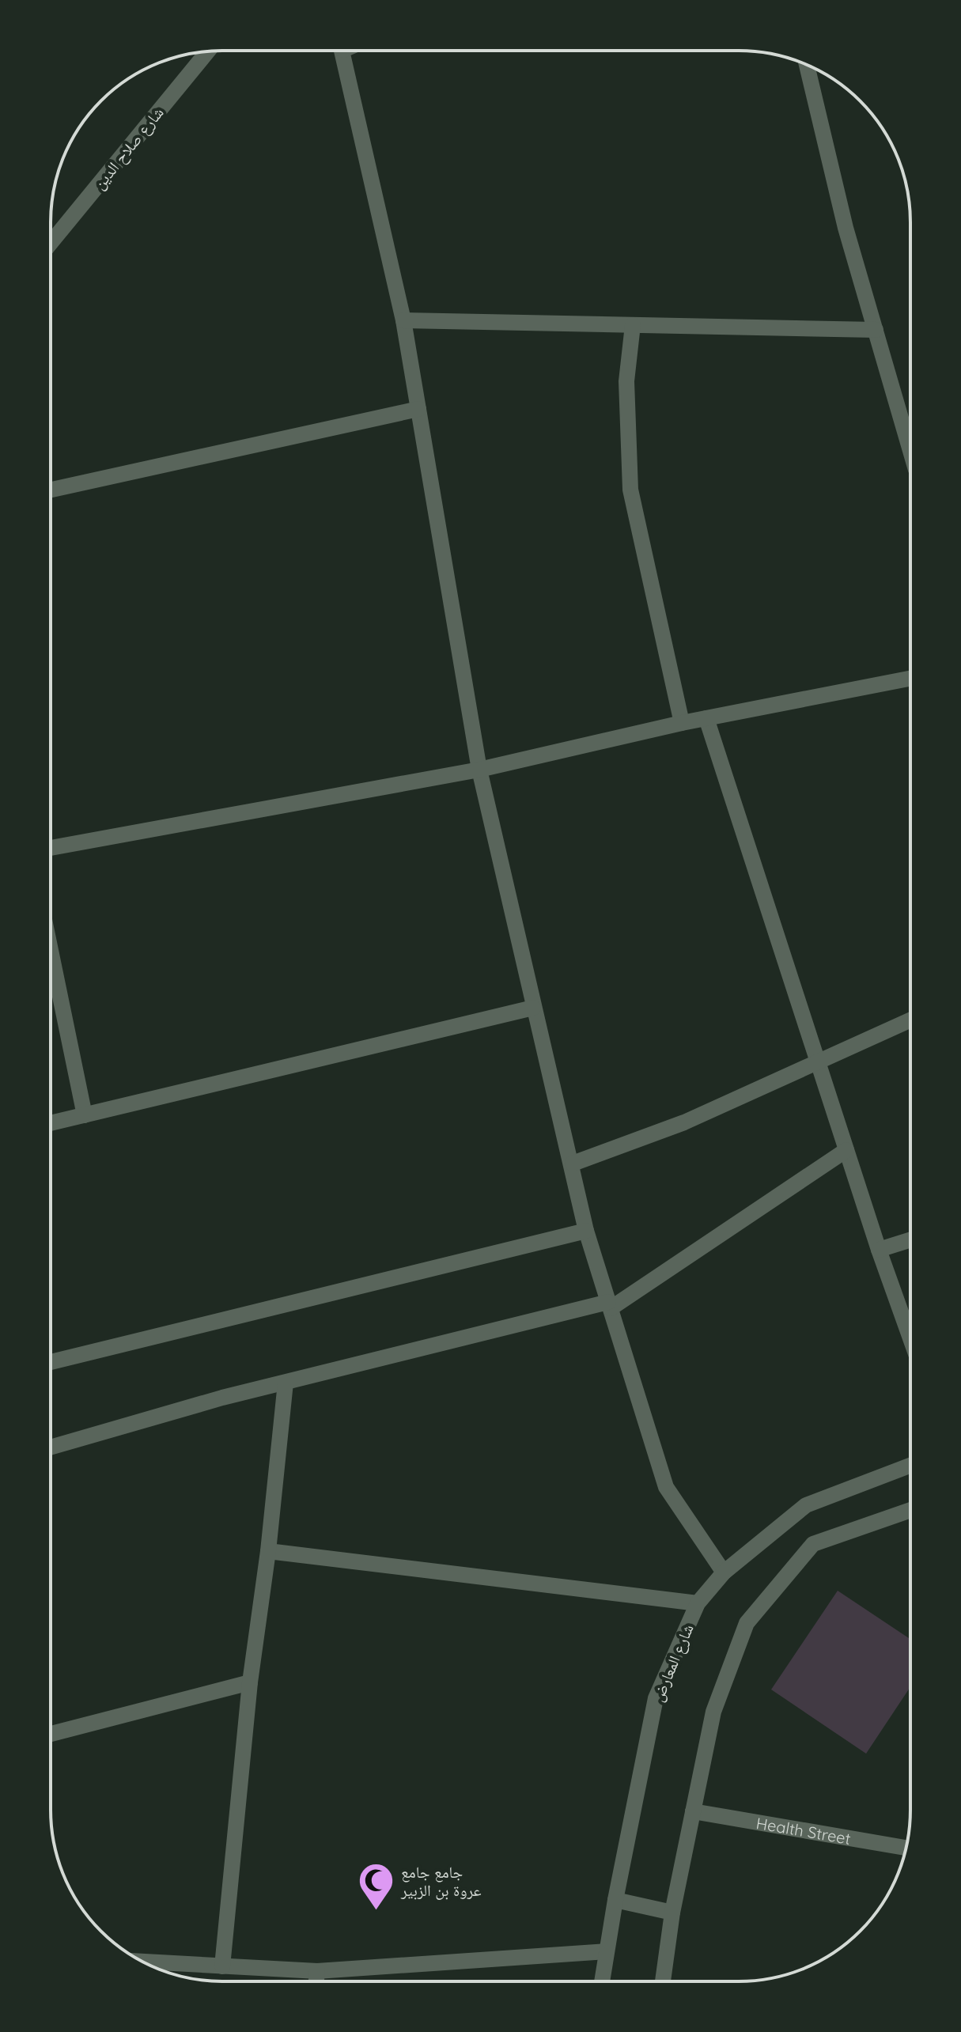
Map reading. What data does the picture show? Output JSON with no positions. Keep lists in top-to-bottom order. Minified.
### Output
{"streets":{"street":["شارع صلاح الدين","شارع المعارض","Health Street"]},"places":{"mosque":["جامع جامع عروة بن الزبير"]}}
